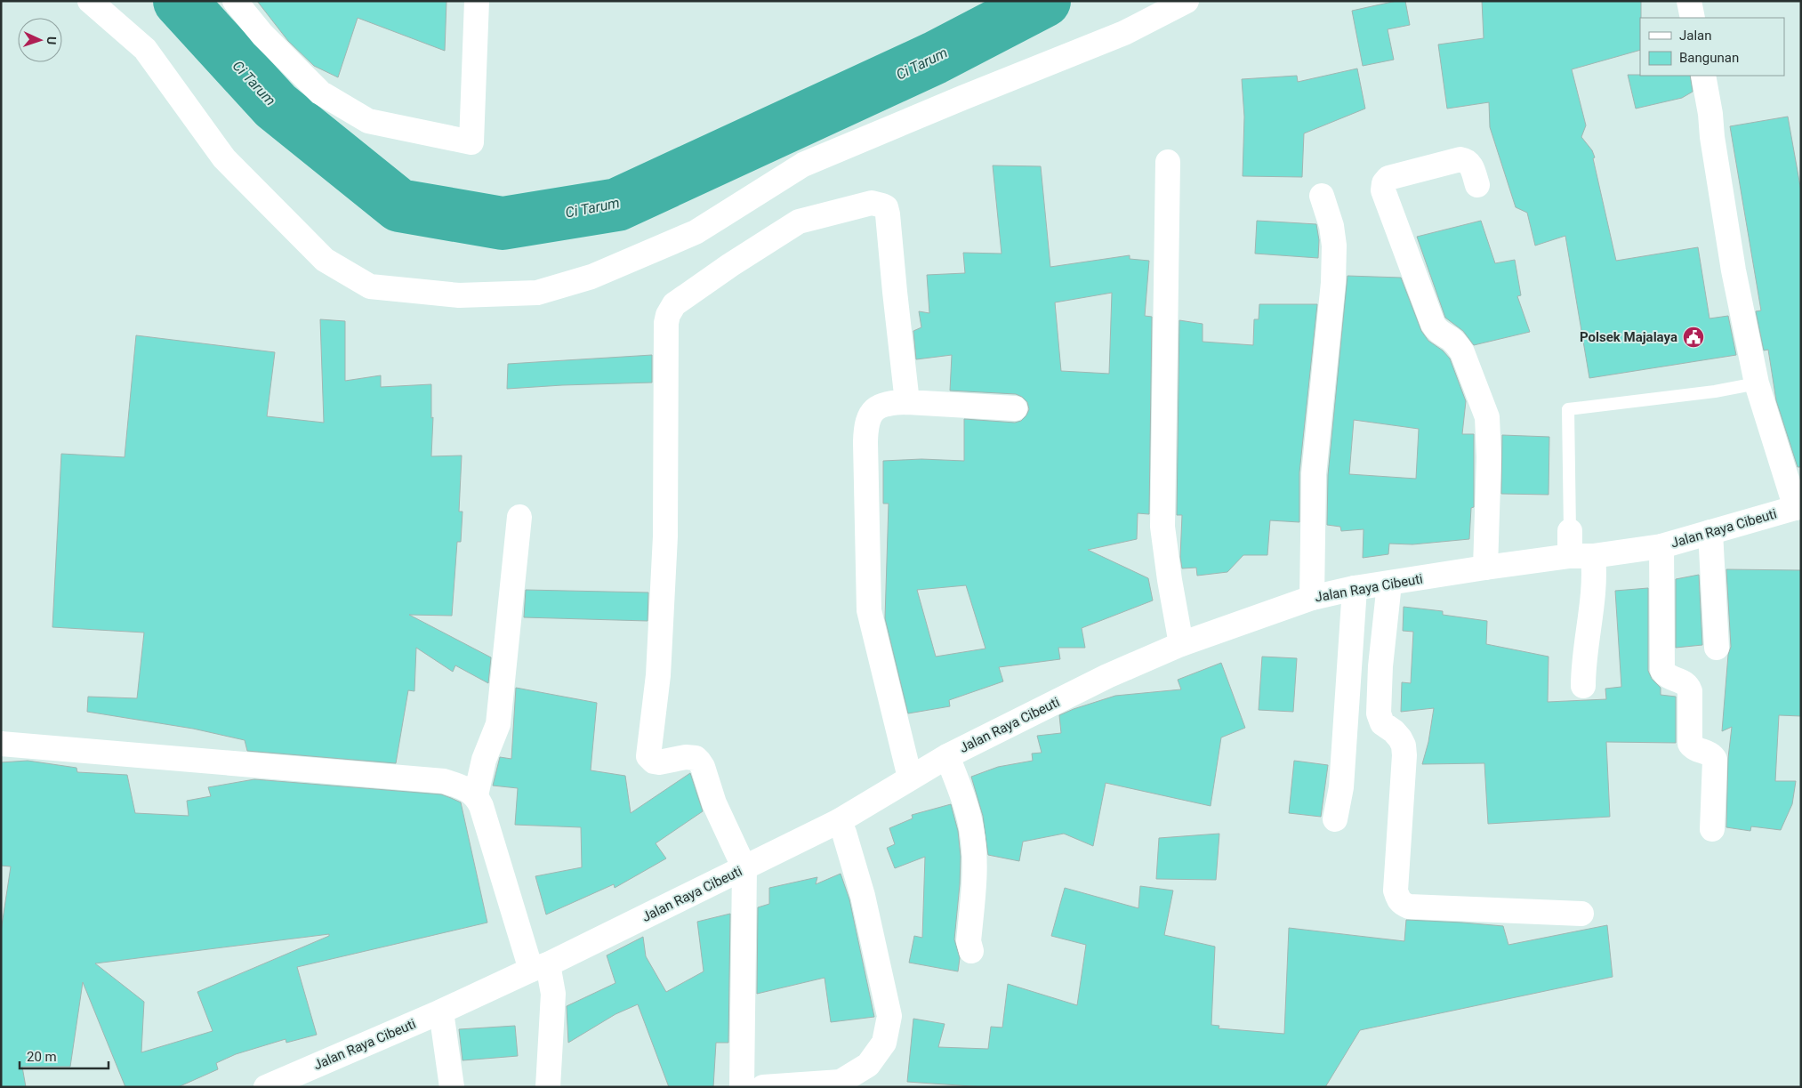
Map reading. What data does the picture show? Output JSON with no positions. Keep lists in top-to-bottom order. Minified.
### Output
{"streets":{"street":["Jalan Raya Cibeuti"]},"water":["Ci Tarum"],"places":{"public building":["Polsek Majalaya"]},"legend":["Jalan","Bangunan"],"scale_bar":"20 m","north":"right"}
